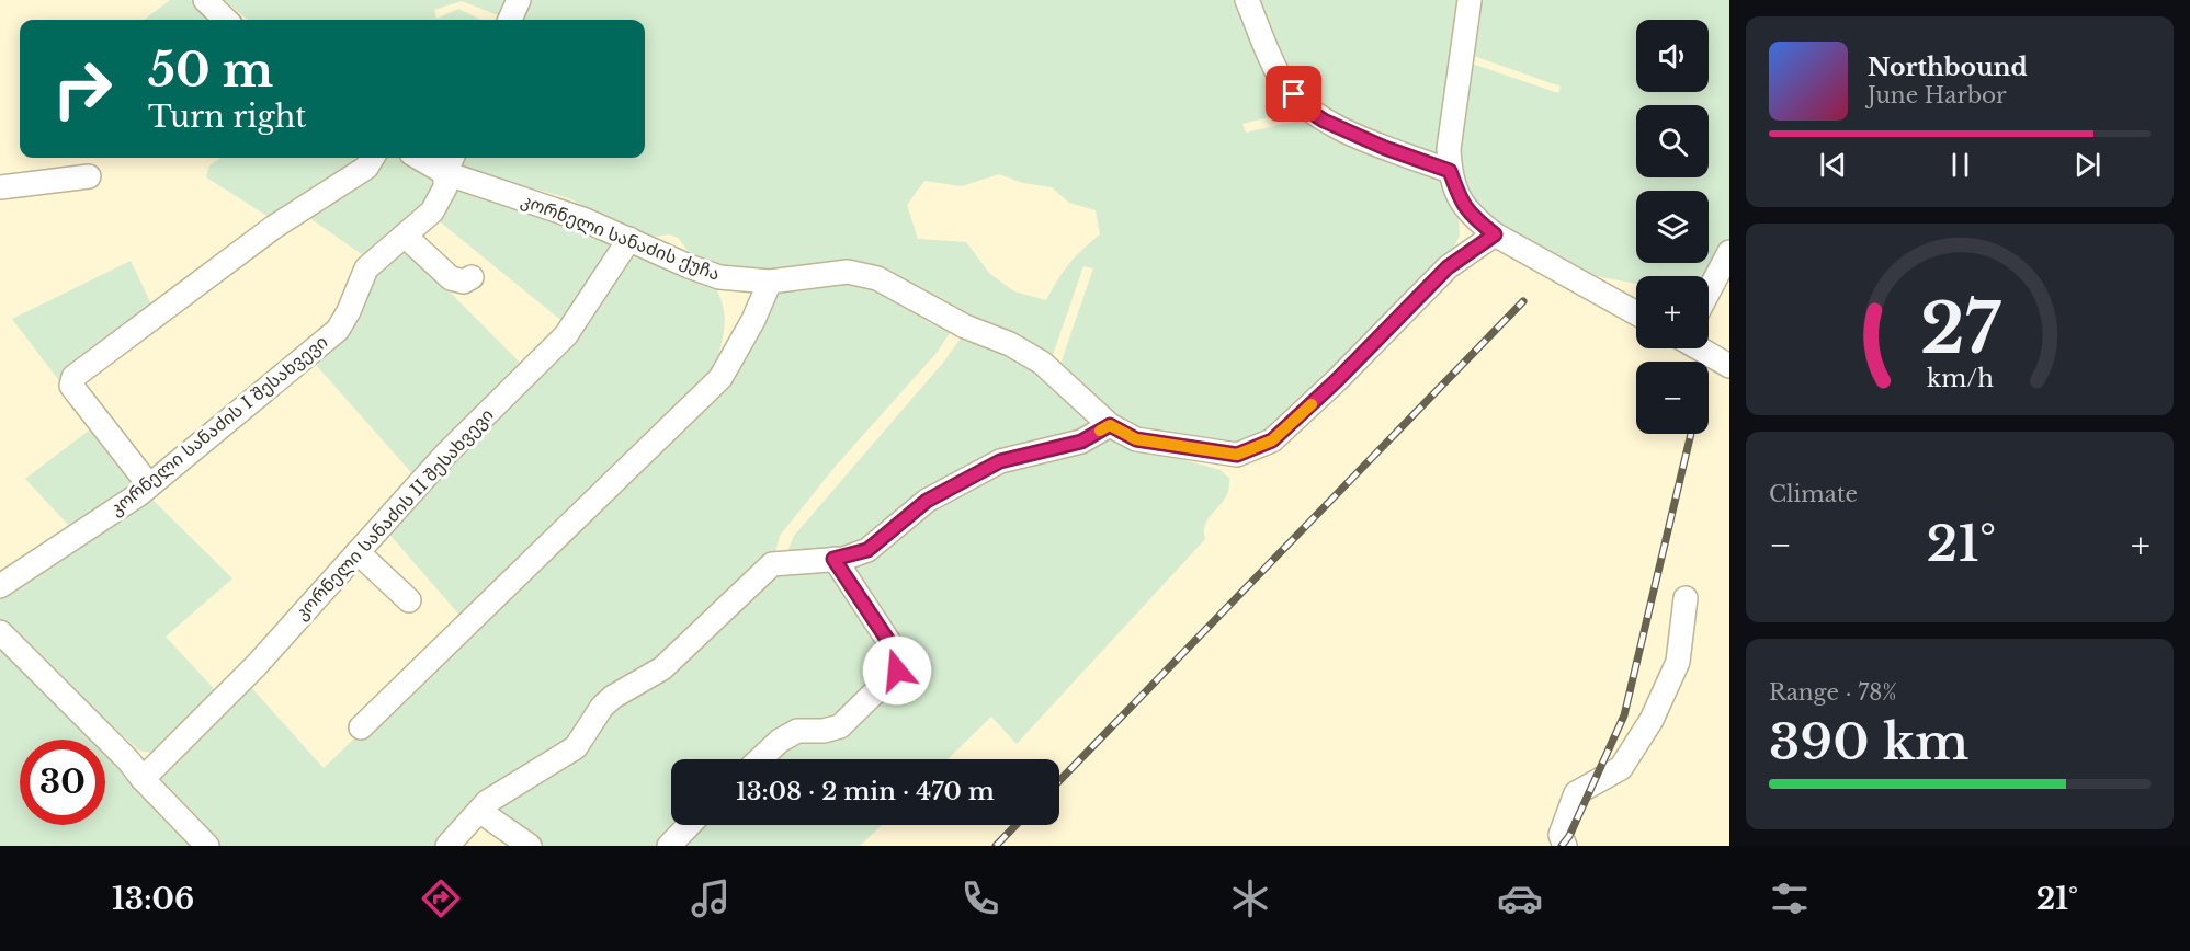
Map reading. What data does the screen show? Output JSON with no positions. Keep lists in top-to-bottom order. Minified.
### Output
{"streets":{"street":["კორნელი სანაძის ქუჩა","კორნელი სანაძის I შესახვევი","კორნელი სანაძის II შესახვევი"]},"crossings":[["კორნელი სანაძის ქუჩა","კორნელი სანაძის I შესახვევი"],["კორნელი სანაძის ქუჩა","კორნელი სანაძის II შესახვევი"]],"page":{"map_buttons":["+","−"],"turn":["50 m","Turn right"],"song":["Northbound","June Harbor"],"tile":["Climate",["Range · 78%","390 km"]],"heat":["−","21°","+"],"limit":"30","trip":"13:08 · 2 min · 470 m","tabs":["13:06","21°"],"gauge":["27","km/h"]}}
